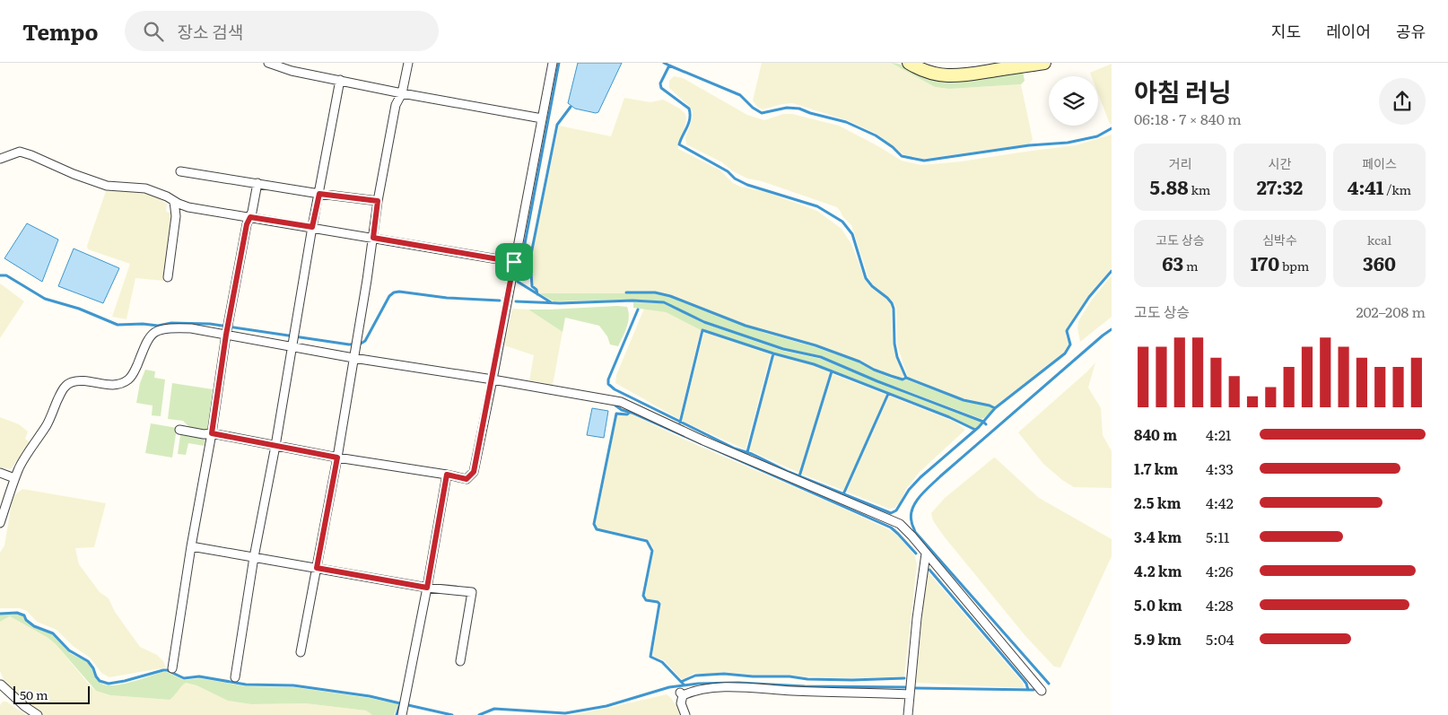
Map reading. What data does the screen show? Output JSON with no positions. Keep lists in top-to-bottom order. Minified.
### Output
{"scale_bar":"50 m","page":{"header":"Tempo","search":"장소 검색","nav":["지도","레이어","공유"],"heading":["아침 러닝","06:18 · 7 × 840 m"],"stats":[["거리","5.88 km"],["시간","27:32"],["페이스","4:41 /km"],["고도 상승","63 m"],["심박수","170 bpm"],["kcal","360"]],"chart":["고도 상승","202–208 m"],"list":[{"name":"840 m","note":"4:21"},{"name":"1.7 km","note":"4:33"},{"name":"2.5 km","note":"4:42"},{"name":"3.4 km","note":"5:11"},{"name":"4.2 km","note":"4:26"},{"name":"5.0 km","note":"4:28"},{"name":"5.9 km","note":"5:04"}],"scale":"50 m"}}
